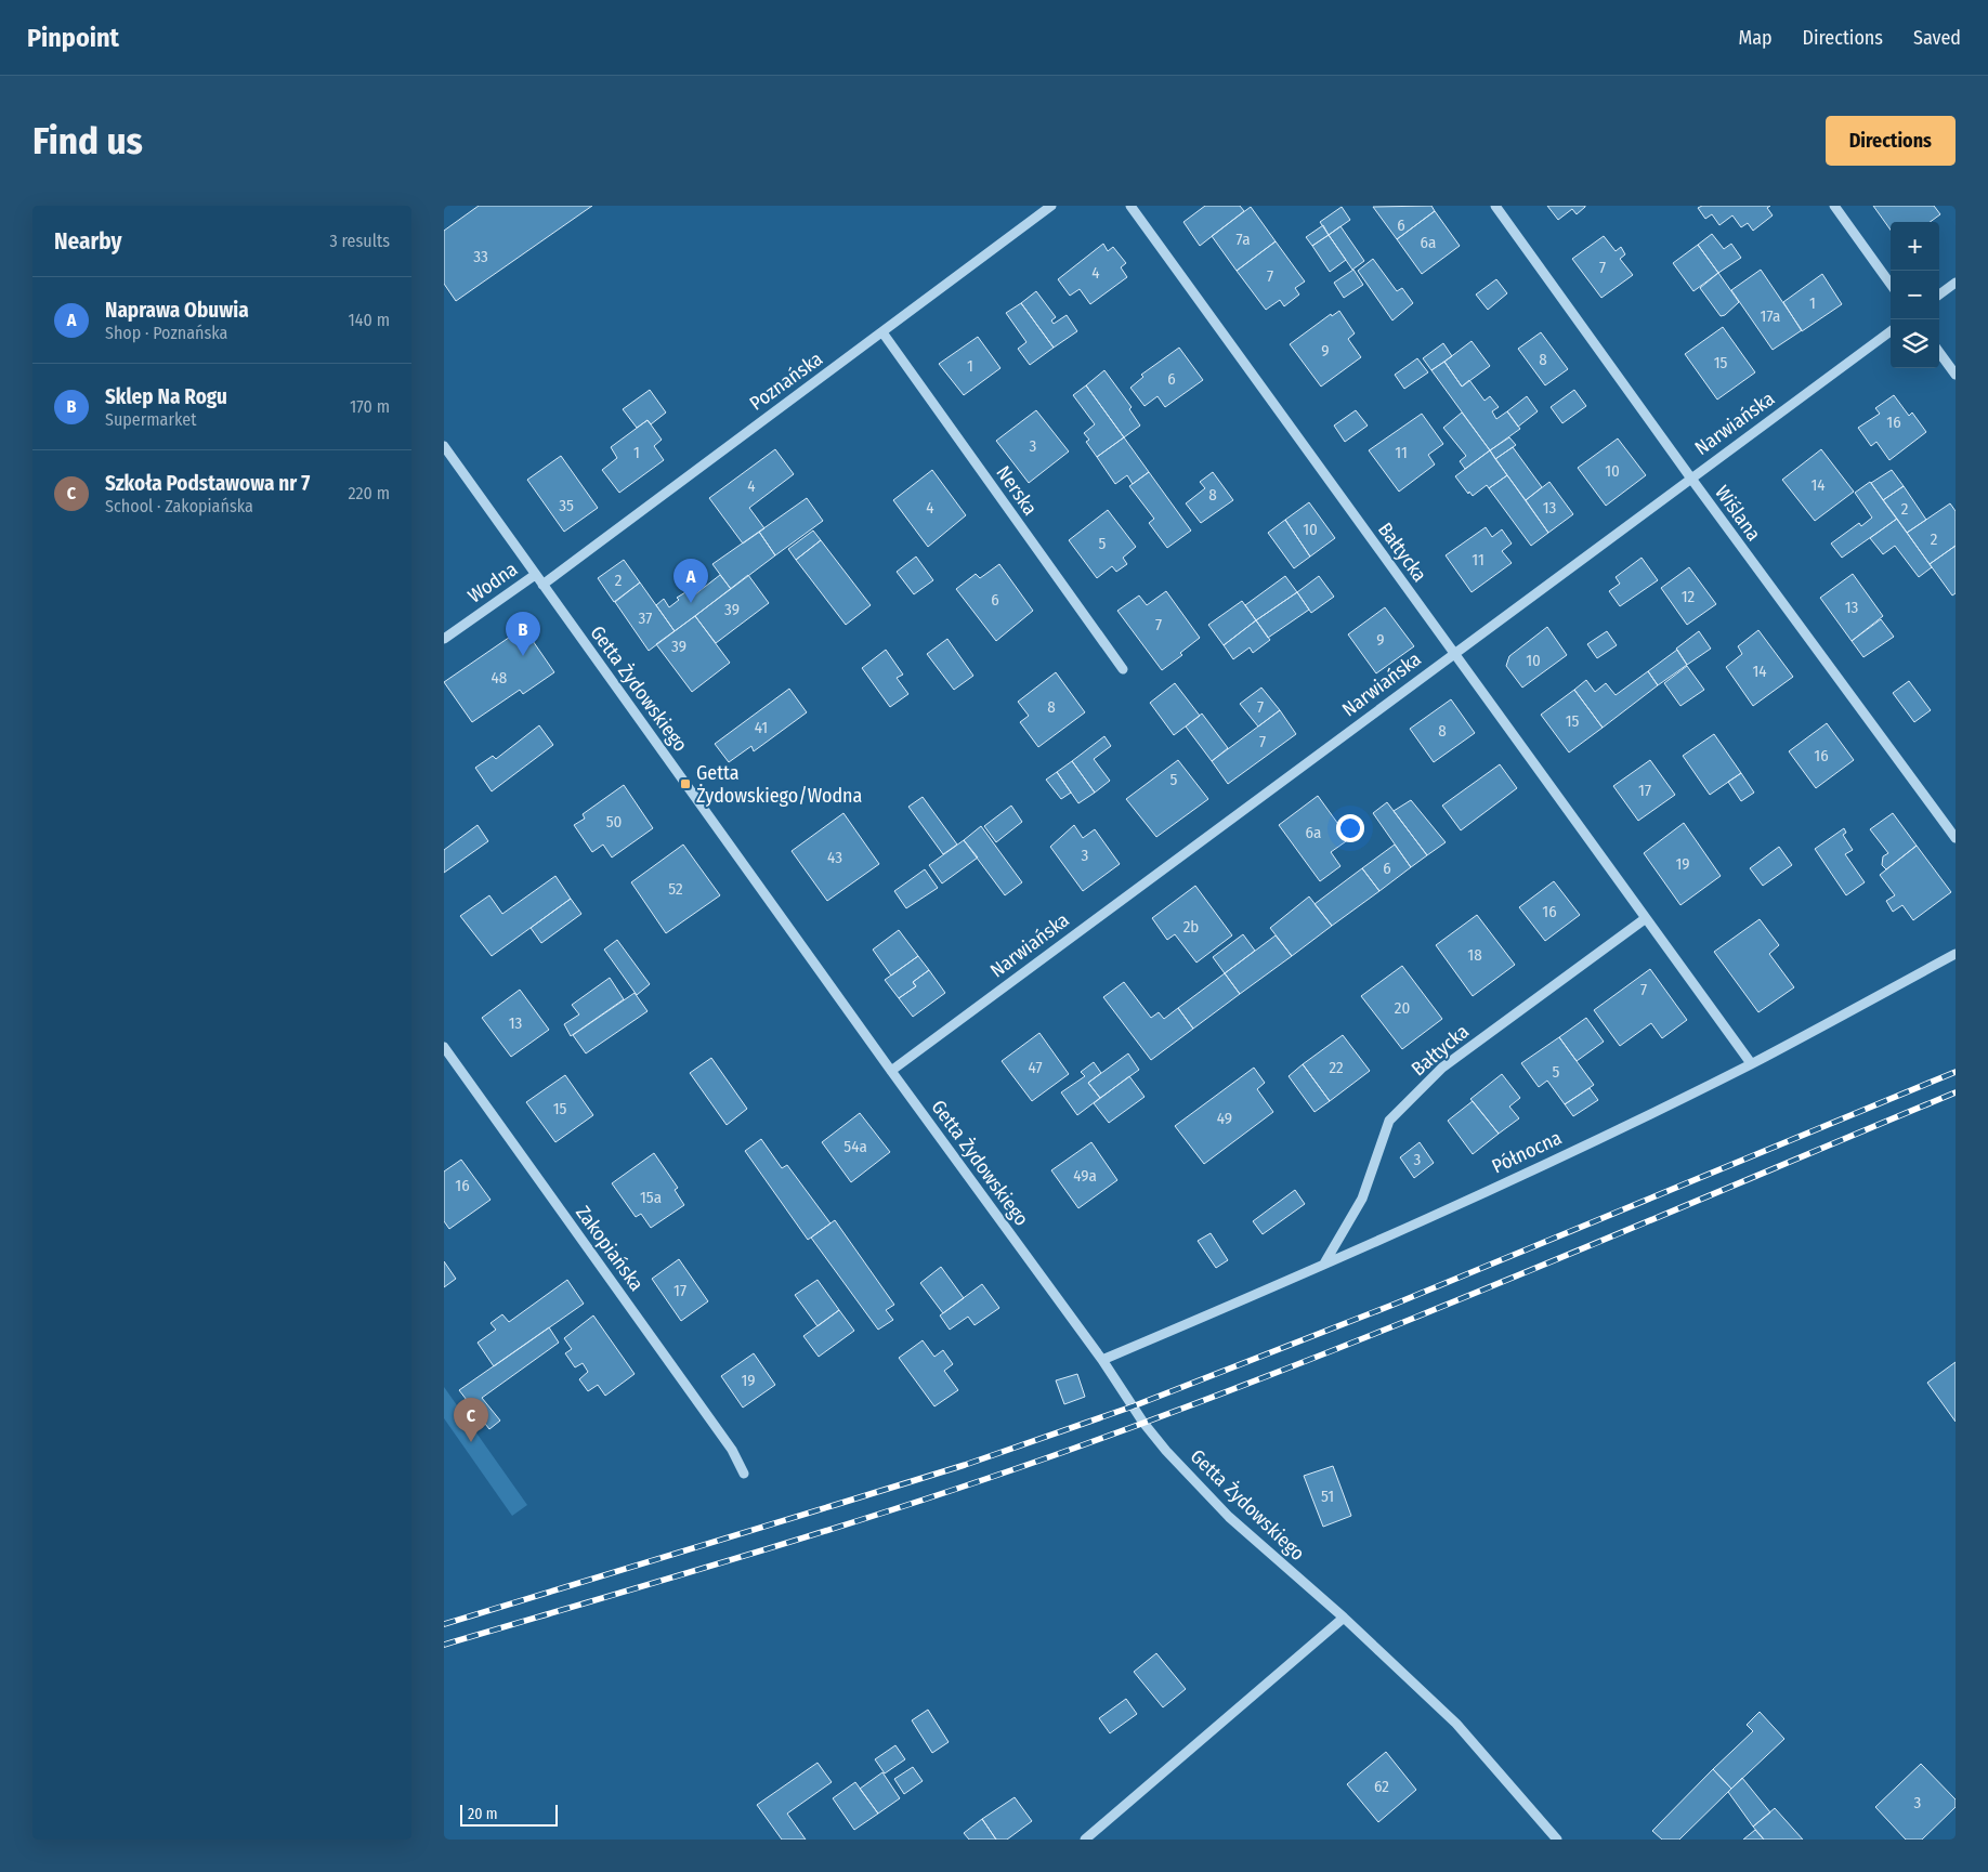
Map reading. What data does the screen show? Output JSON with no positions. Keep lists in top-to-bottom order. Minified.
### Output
{"streets":{"street":["Poznańska","Narwiańska","Nerska","Wiślana","Bałtycka","Wodna","Getta Żydowskiego","Północna","Zakopiańska"]},"crossings":[["Poznańska","Nerska"],["Poznańska","Getta Żydowskiego"],["Narwiańska","Wiślana"],["Narwiańska","Bałtycka"],["Narwiańska","Getta Żydowskiego"],["Bałtycka","Północna"],["Wodna","Getta Żydowskiego"],["Getta Żydowskiego","Północna"]],"places":{"transit":["Getta Żydowskiego/Wodna"]},"house_numbers":["6","7a","6a","33","7","4","7","1","17a","9","8","15","1","6","16","3","1","11","10","14","4","8","35","4","13","2","10","2","5","11","2","12","6","13","39","37","7","9","39","10","14","48","8","7","15","41","8","7","16","5","17","50","6a","3","43","19","6","52","16","2b","18","7","20","13","47","22","5","15","49","54a","3","49a","16","15a","17","19","51","62","3"],"scale_bar":"20 m","page":{"header":"Pinpoint","nav":["Map","Directions","Saved"],"buttons":"Directions","title":"Find us","heading":["Nearby","3 results"],"map_buttons":["+","−"],"list":[{"mark":"A","name":"Naprawa Obuwia","note":"Shop · Poznańska","value":"140 m"},{"mark":"B","name":"Sklep Na Rogu","note":"Supermarket","value":"170 m"},{"mark":"C","name":"Szkoła Podstawowa nr 7","note":"School · Zakopiańska","value":"220 m"}],"pins":["A","B","C"],"scale":"20 m"}}
